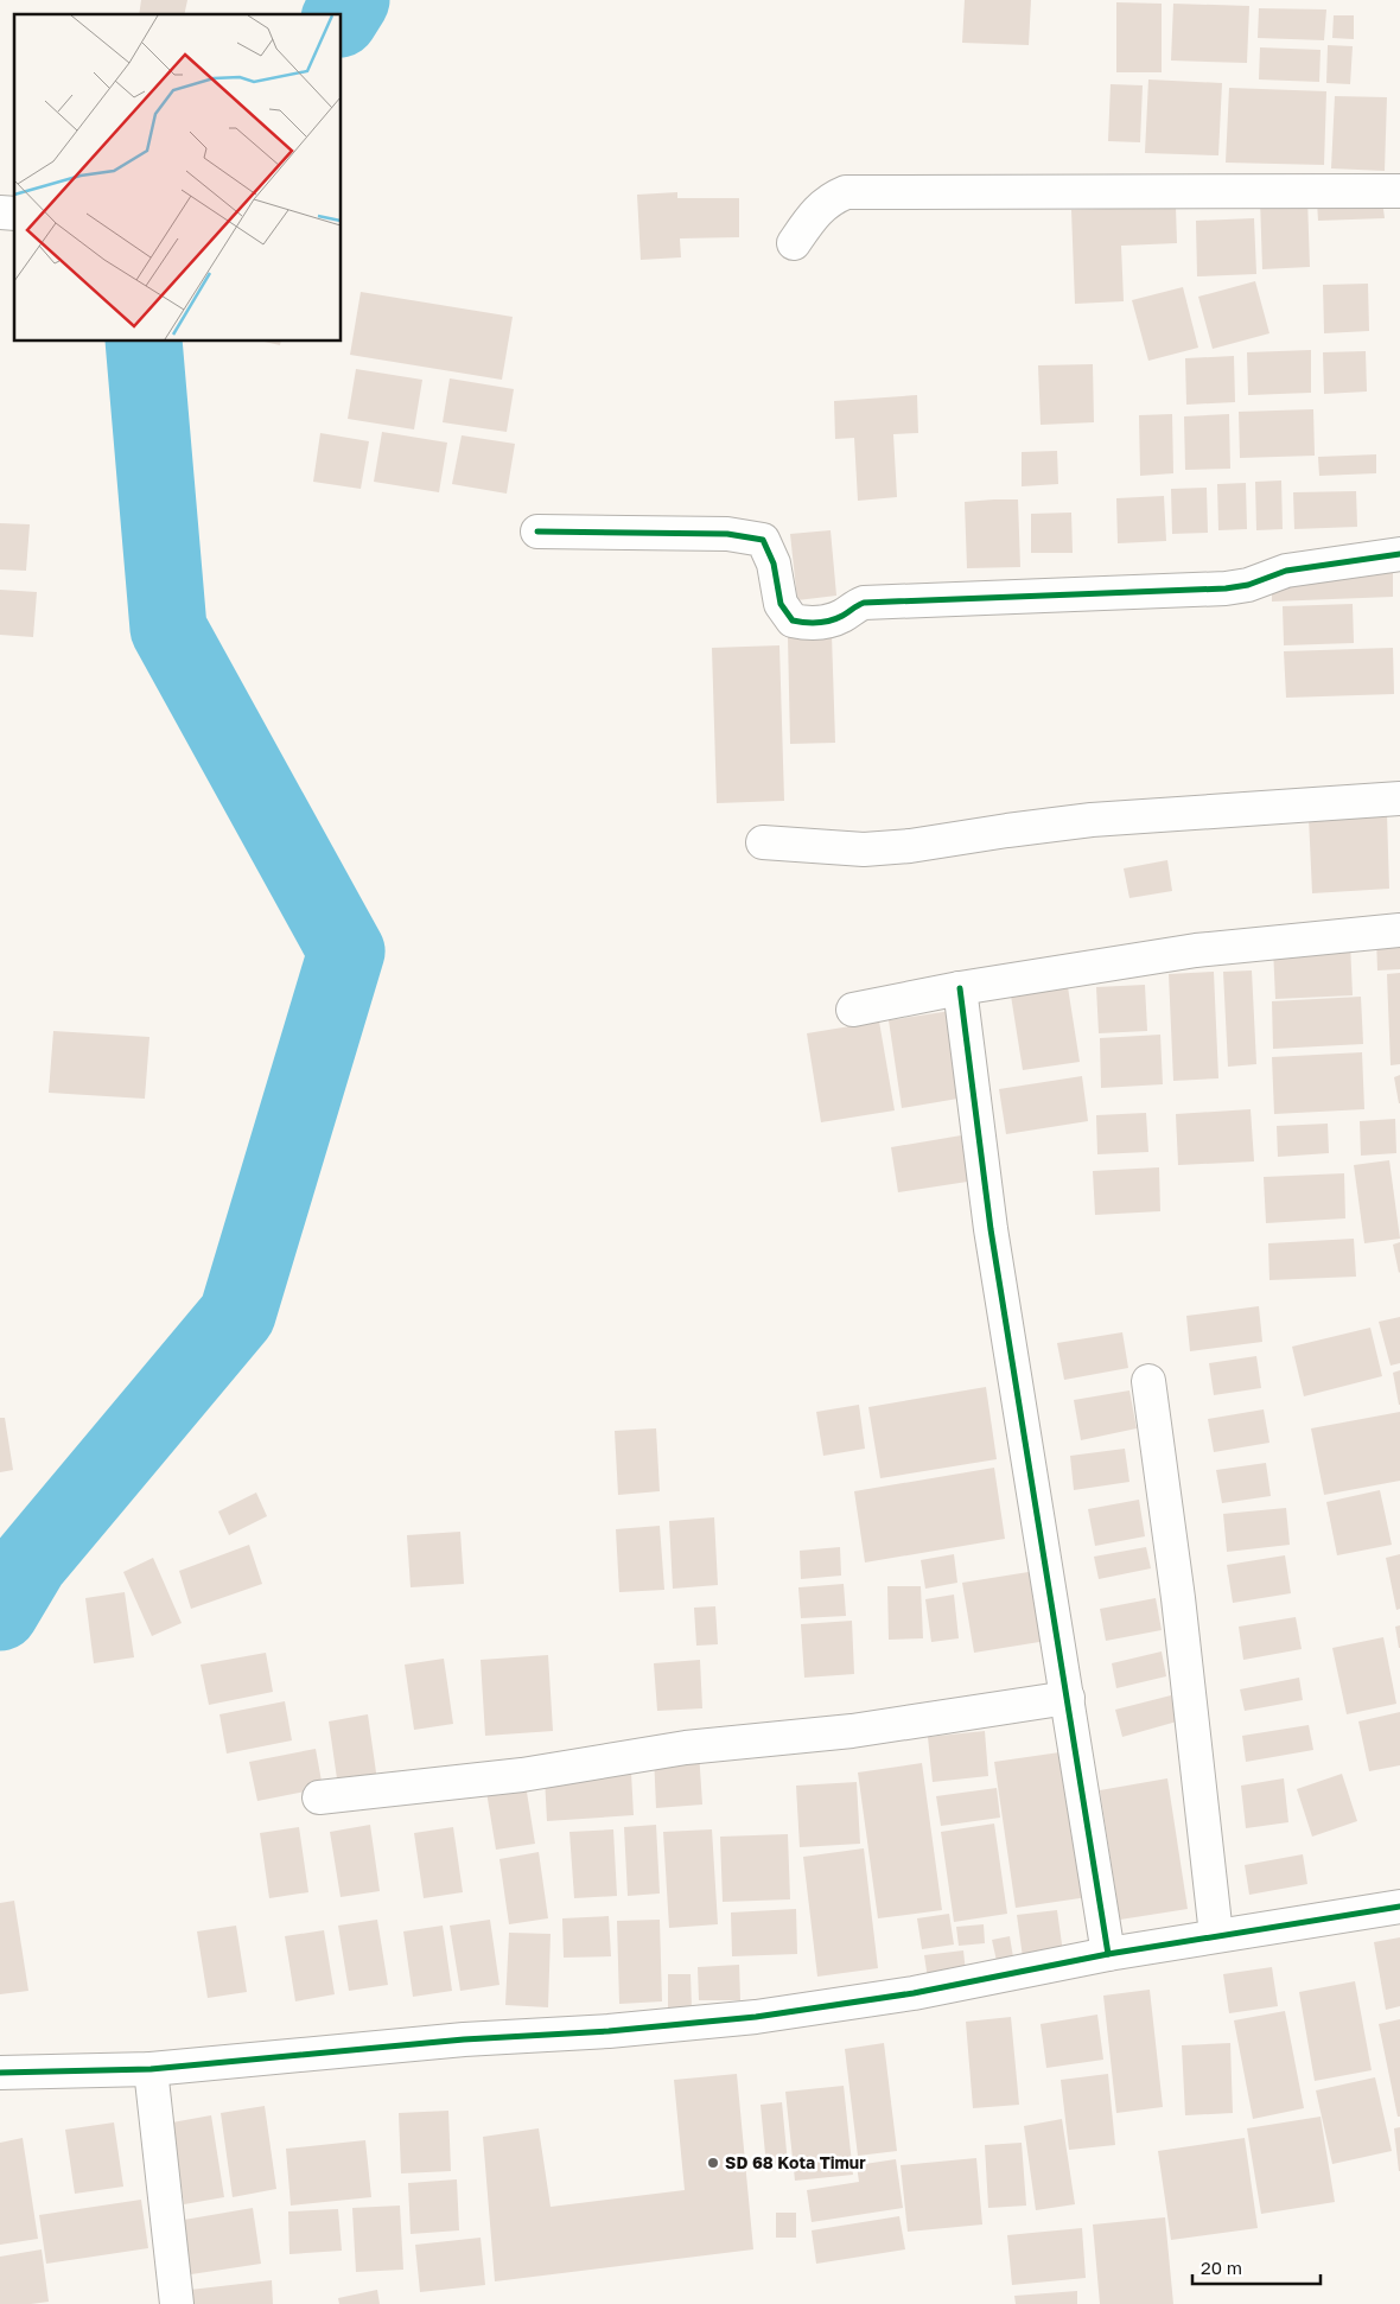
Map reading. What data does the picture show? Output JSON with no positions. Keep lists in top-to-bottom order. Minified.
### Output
{"places":["SD 68 Kota Timur"],"scale_bar":"20 m"}
